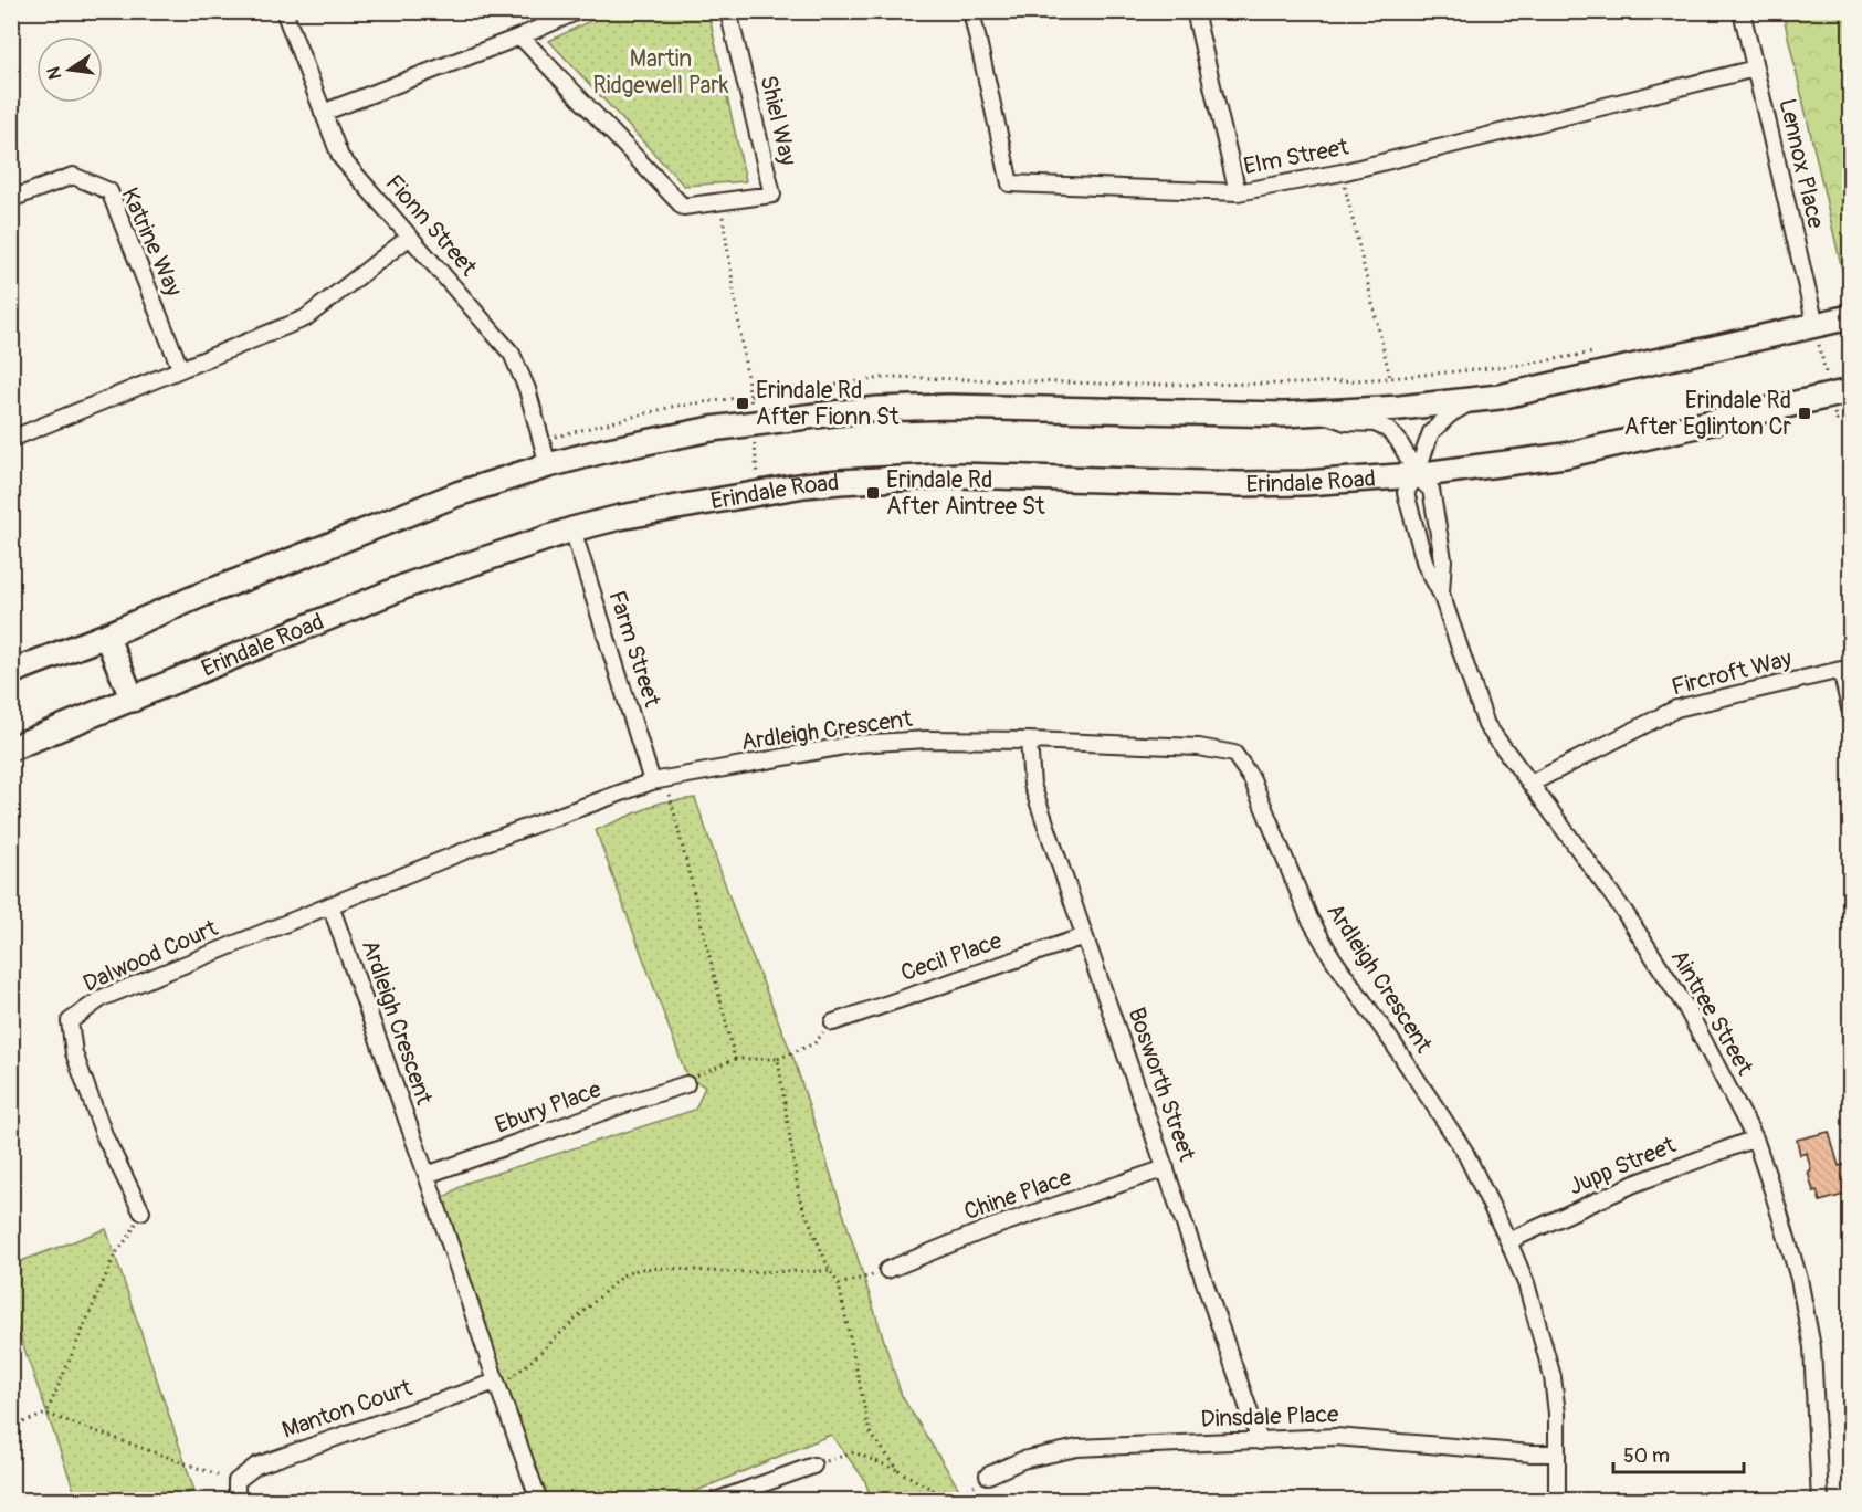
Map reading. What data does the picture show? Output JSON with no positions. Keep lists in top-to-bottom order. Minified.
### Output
{"streets":{"main road":["Erindale Road"],"street":["Shiel Way","Elm Street","Lennox Place","Fionn Street","Katrine Way","Farm Street","Fircroft Way","Ardleigh Crescent","Dalwood Court","Cecil Place","Aintree Street","Bosworth Street","Ebury Place","Jupp Street","Chine Place","Manton Court","Dinsdale Place"]},"crossings":[["Elm Street","Lennox Place"],["Erindale Road","Farm Street"],["Erindale Road","Aintree Street"],["Farm Street","Ardleigh Crescent"],["Fircroft Way","Aintree Street"],["Ardleigh Crescent","Dalwood Court"],["Ardleigh Crescent","Bosworth Street"],["Ardleigh Crescent","Ebury Place"],["Ardleigh Crescent","Jupp Street"],["Ardleigh Crescent","Manton Court"],["Ardleigh Crescent","Dinsdale Place"],["Cecil Place","Bosworth Street"],["Aintree Street","Jupp Street"],["Bosworth Street","Chine Place"],["Bosworth Street","Dinsdale Place"]],"parks":["Martin Ridgewell Park"],"places":{"transit":["Erindale Rd After Fionn St","Erindale Rd After Eglinton Cr","Erindale Rd After Aintree St"]},"scale_bar":"50 m","north":"left"}
